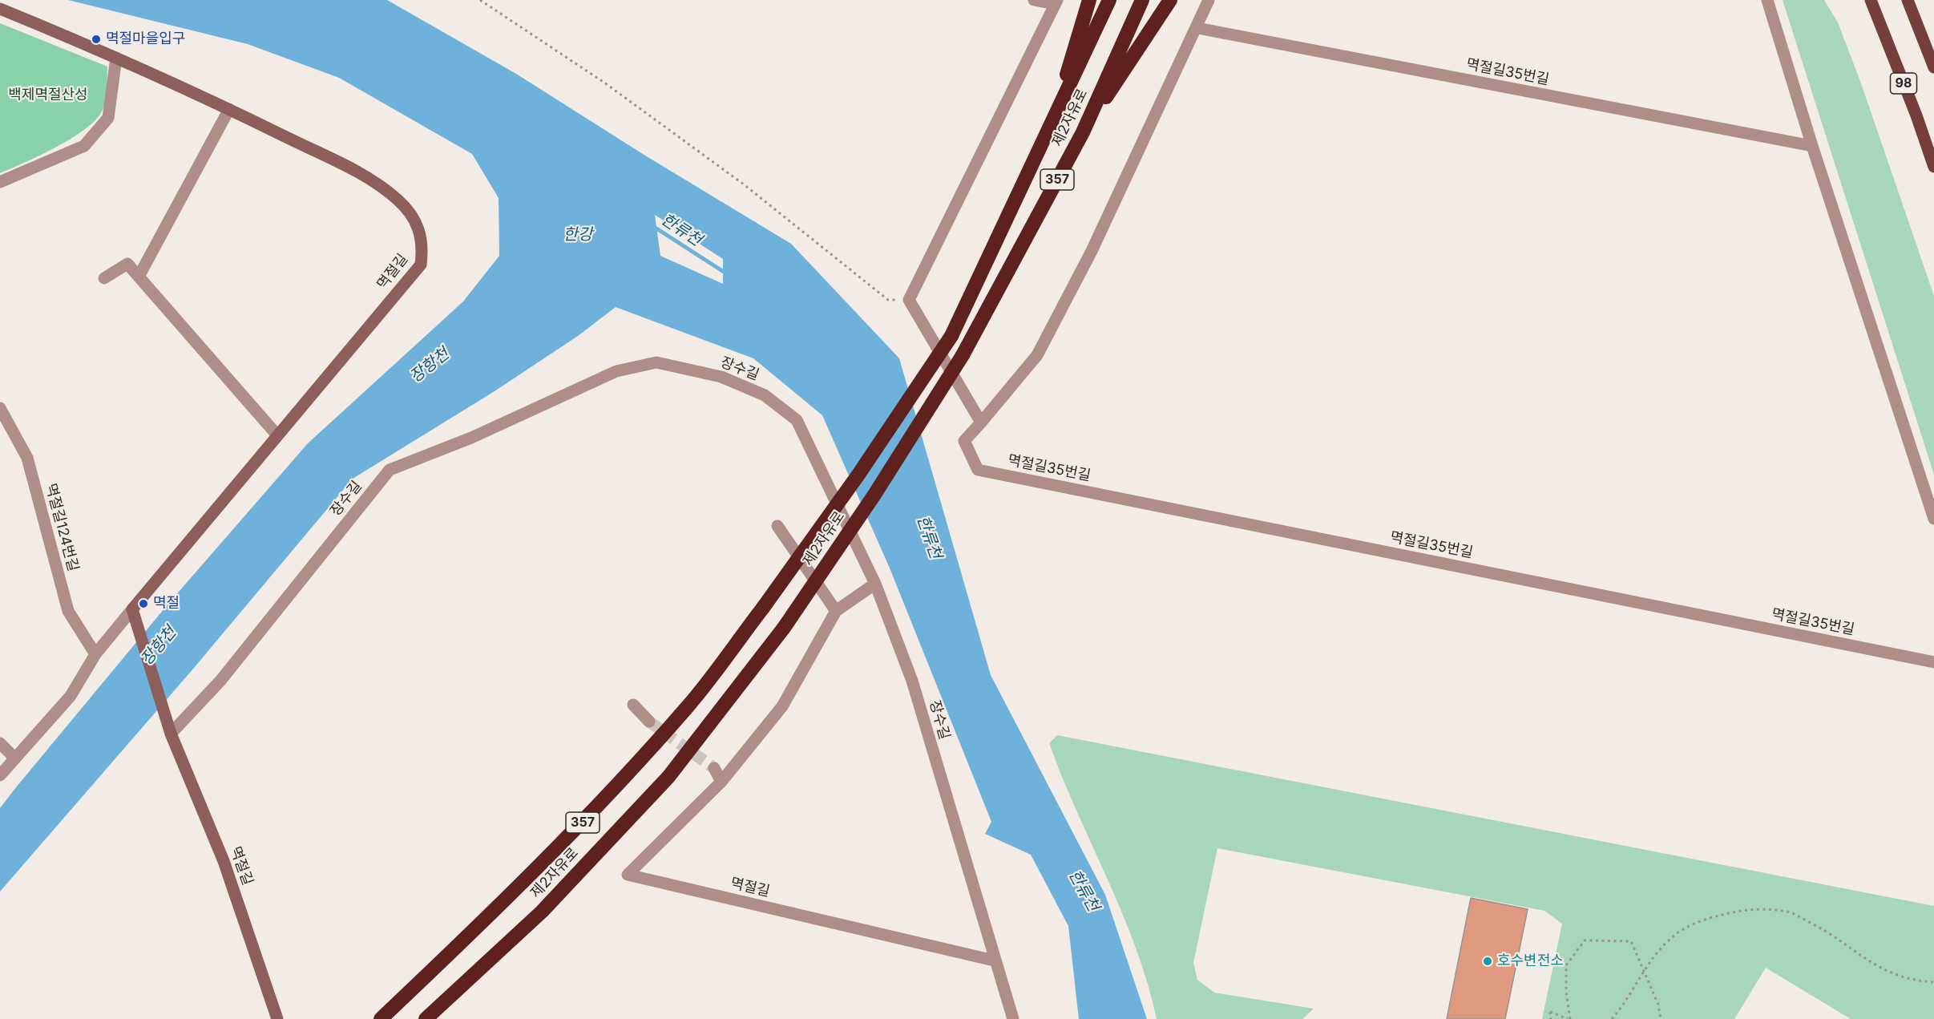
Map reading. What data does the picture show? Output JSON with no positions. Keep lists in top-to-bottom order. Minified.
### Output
{"streets":{"highway":["제2자유로","357"],"main road":["98"],"street":["멱절길35번길","멱절길","장수길","멱절길124번길"]},"crossings":[["멱절길","장수길"]],"water":["한류천","한강","장항천"],"parks":["백제멱절산성"],"places":["멱절마을입구","멱절","호수변전소"]}
